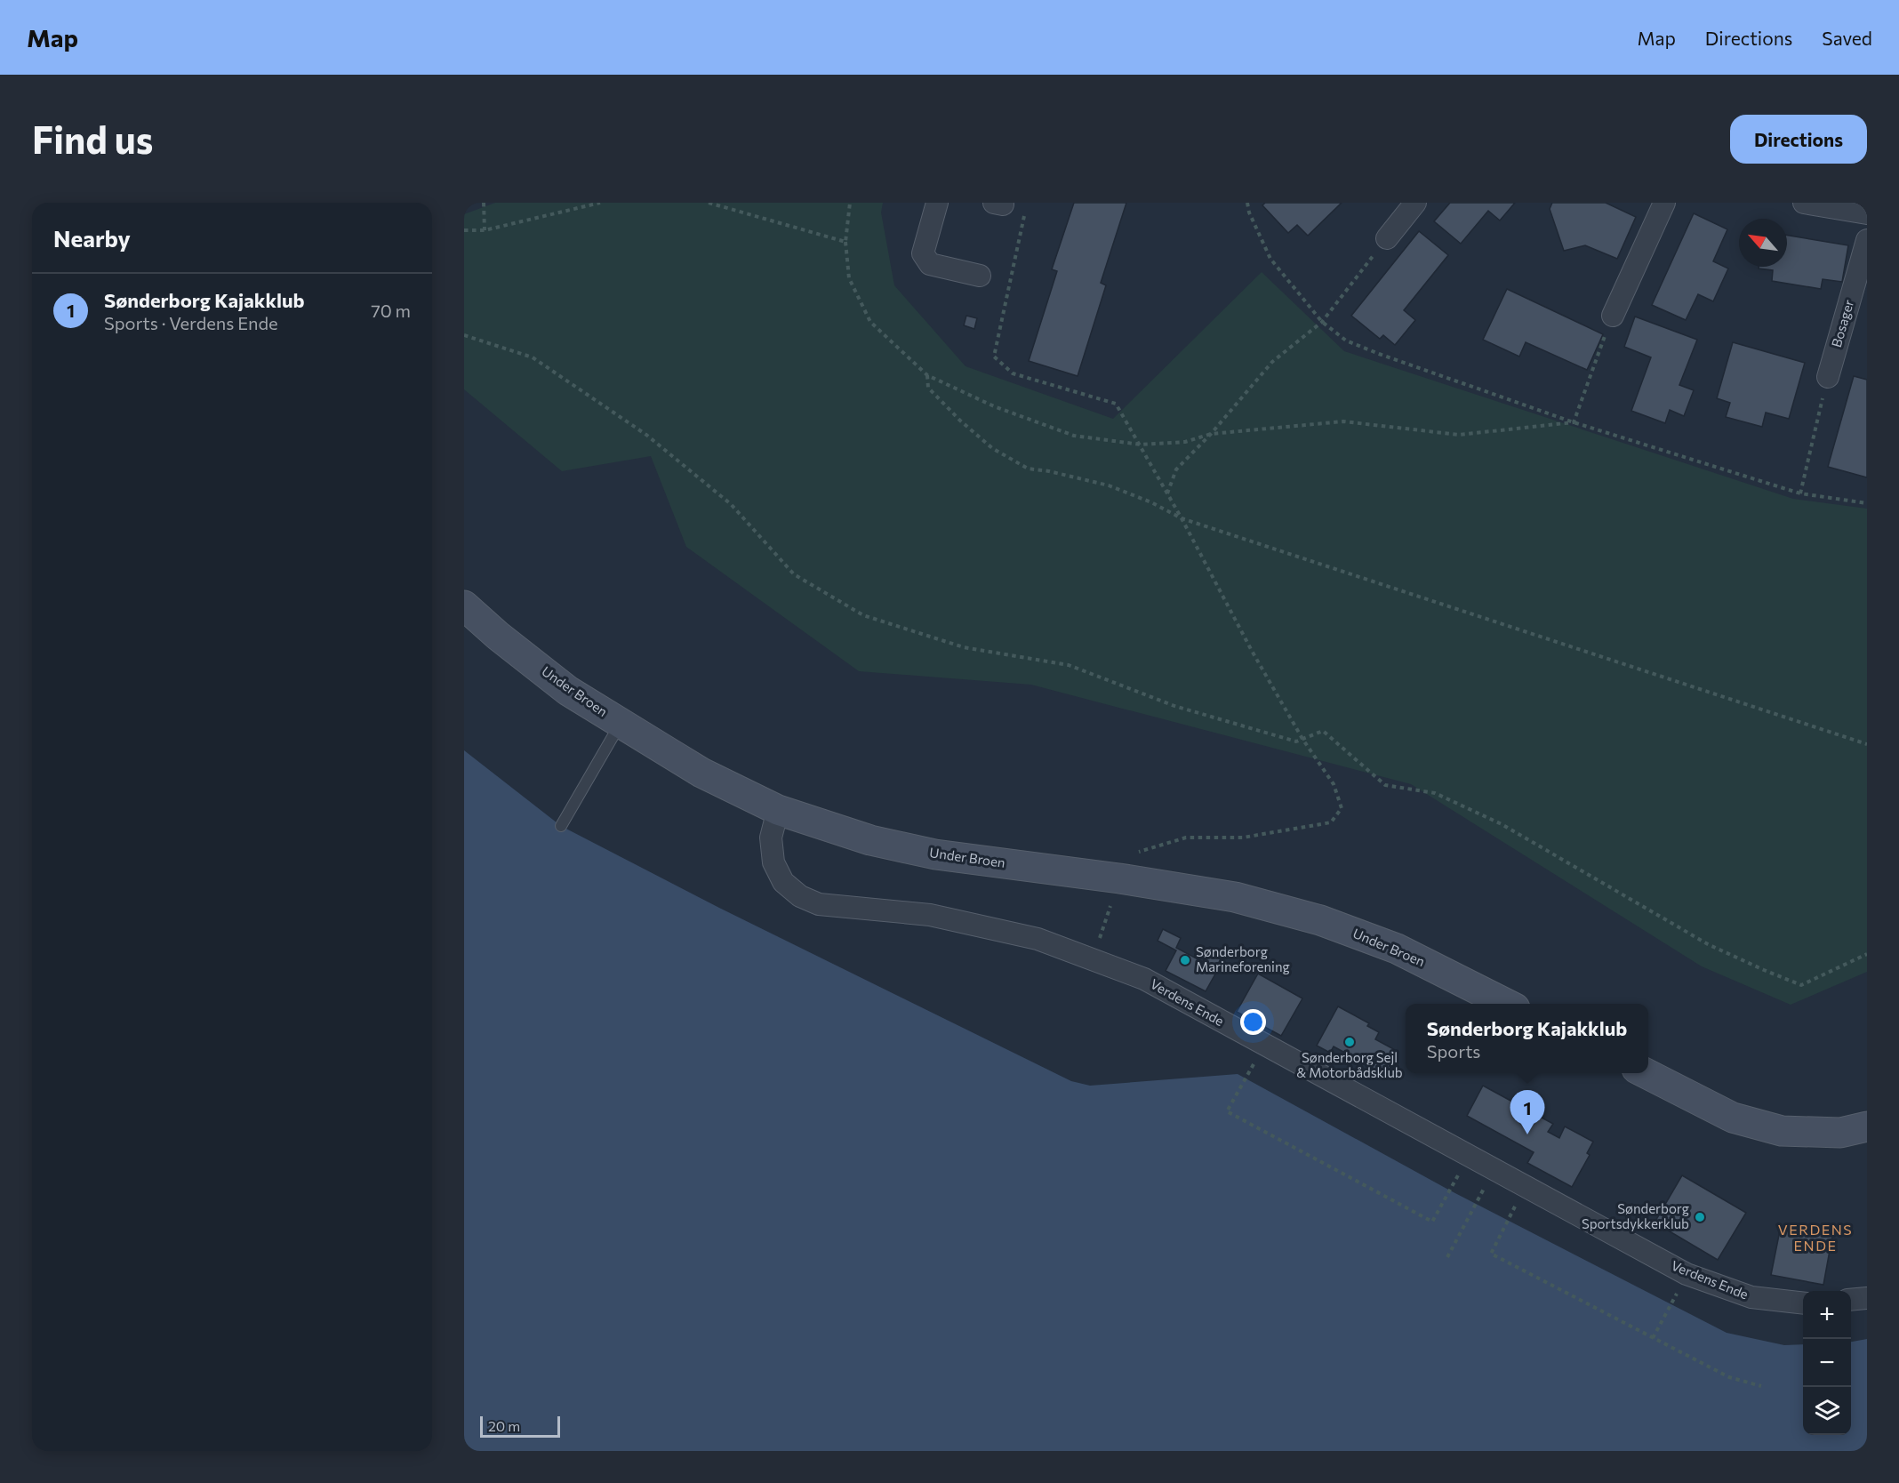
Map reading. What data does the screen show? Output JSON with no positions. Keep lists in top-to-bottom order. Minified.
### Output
{"streets":{"street":["Bosager","Under Broen","Verdens Ende"]},"crossings":[["Under Broen","Verdens Ende"]],"districts":["VERDENS ENDE"],"places":["Sønderborg Marineforening","Sønderborg Sejl & Motorbådsklub","Sønderborg Sportsdykkerklub"],"scale_bar":"20 m","north":"top left","page":{"header":"Map","nav":["Map","Directions","Saved"],"buttons":"Directions","title":"Find us","heading":"Nearby","list":[{"mark":"1","name":"Sønderborg Kajakklub","note":"Sports · Verdens Ende","value":"70 m"}],"popup":["Sønderborg Kajakklub","Sports"],"pins":"1","map_buttons":["+","−"],"scale":"20 m"}}
